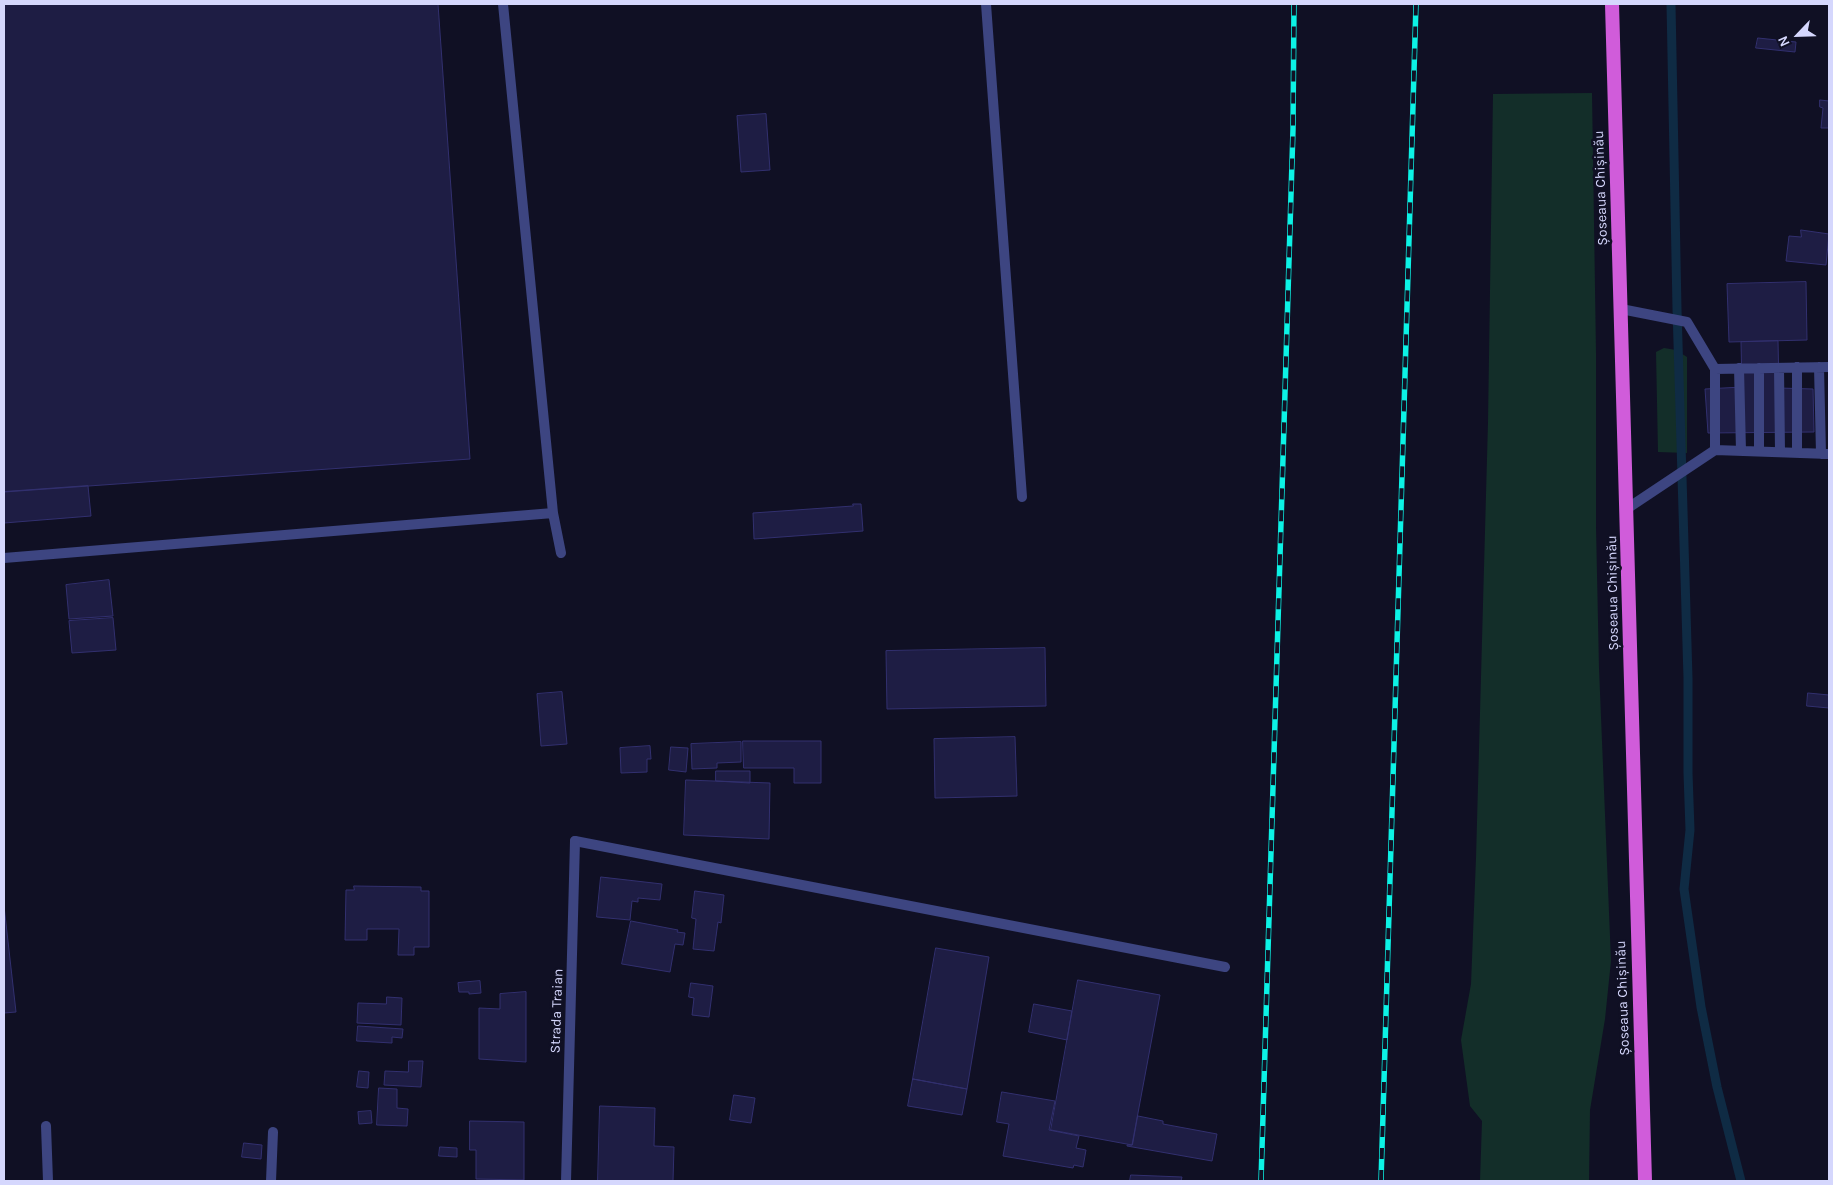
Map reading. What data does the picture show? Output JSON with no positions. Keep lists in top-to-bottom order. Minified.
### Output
{"streets":{"highway":["Șoseaua Chișinău"],"street":["Strada Traian"]},"north":"bottom left"}
